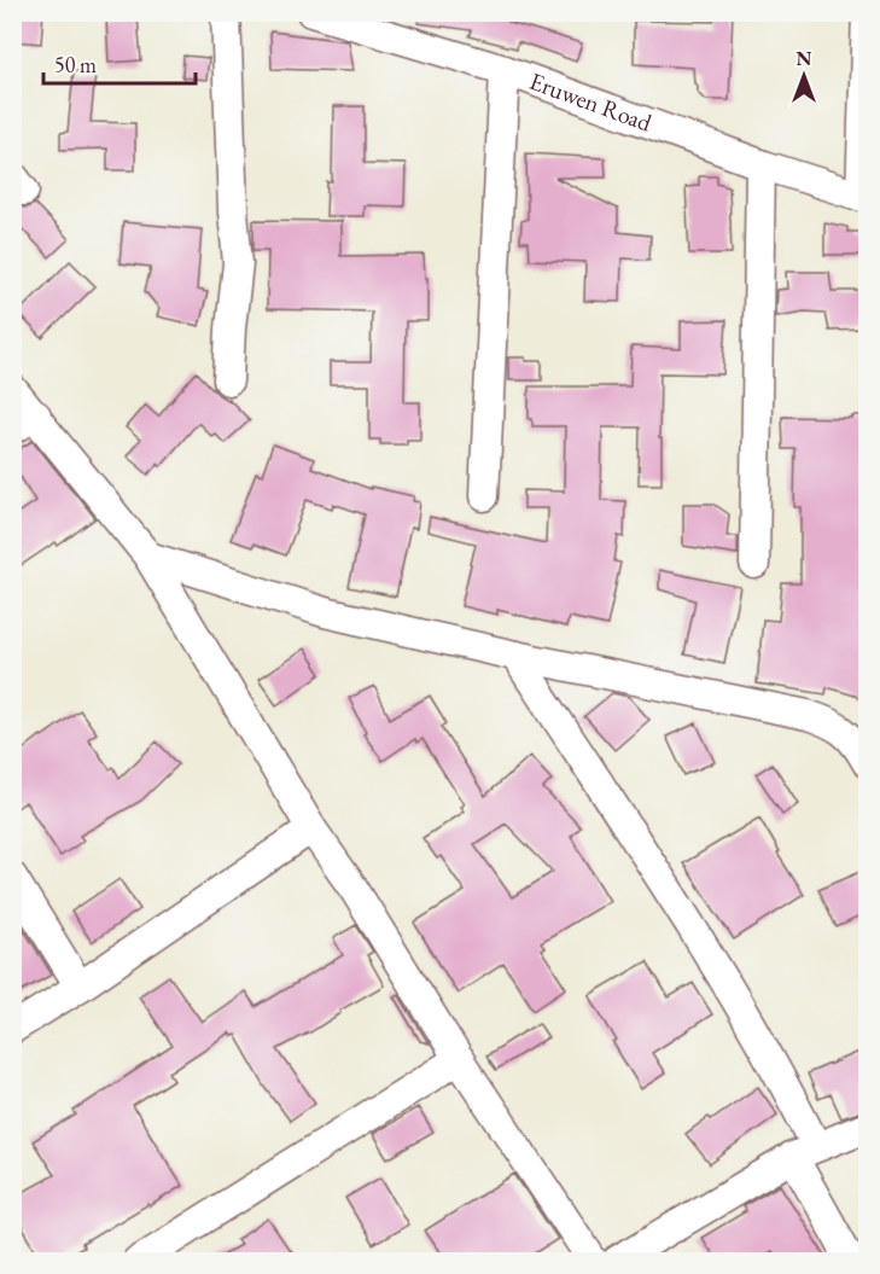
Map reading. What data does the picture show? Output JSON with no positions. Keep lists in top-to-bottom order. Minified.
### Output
{"streets":{"street":["Eruwen Road"]},"scale_bar":"50 m","north":"top"}
